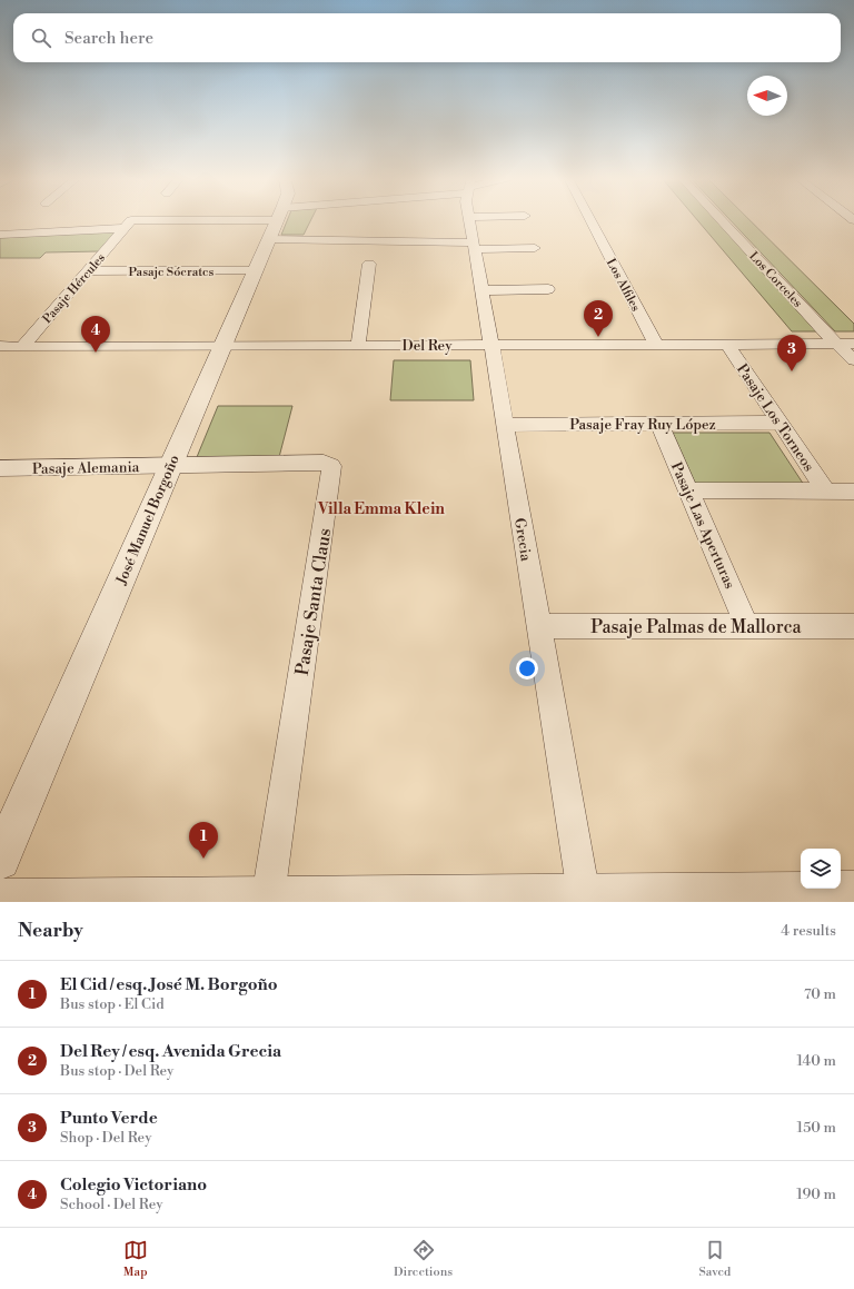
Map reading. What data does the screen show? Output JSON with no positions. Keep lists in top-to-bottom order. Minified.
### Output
{"streets":{"street":["Pasaje Sócrates","Los Corceles","Los Alfiles","Pasaje Hércules","Del Rey","Pasaje Los Torneos","Pasaje Fray Ruy López","Pasaje Alemania","José Manuel Borgoño","Pasaje Las Aperturas","Grecia","Pasaje Santa Claus","Pasaje Palmas de Mallorca"]},"crossings":[["Pasaje Sócrates","Pasaje Hércules"],["Pasaje Sócrates","José Manuel Borgoño"],["Los Corceles","Del Rey"],["Los Alfiles","Del Rey"],["Pasaje Hércules","Del Rey"],["Del Rey","Pasaje Los Torneos"],["Del Rey","José Manuel Borgoño"],["Del Rey","Grecia"],["Pasaje Los Torneos","Pasaje Fray Ruy López"],["Pasaje Fray Ruy López","Pasaje Las Aperturas"],["Pasaje Fray Ruy López","Grecia"],["Pasaje Alemania","José Manuel Borgoño"],["Pasaje Alemania","Pasaje Santa Claus"],["José Manuel Borgoño","Pasaje Santa Claus"],["Pasaje Las Aperturas","Pasaje Palmas de Mallorca"],["Grecia","Pasaje Palmas de Mallorca"]],"districts":["Villa Emma Klein"],"north":"left","page":{"search":"Search here","pins":["2","4","3","1"],"heading":["Nearby","4 results"],"list":[{"mark":"1","name":"El Cid / esq. José M. Borgoño","note":"Bus stop · El Cid","value":"70 m"},{"mark":"2","name":"Del Rey / esq. Avenida Grecia","note":"Bus stop · Del Rey","value":"140 m"},{"mark":"3","name":"Punto Verde","note":"Shop · Del Rey","value":"150 m"},{"mark":"4","name":"Colegio Victoriano","note":"School · Del Rey","value":"190 m"}],"nav":["Map","Directions","Saved"]}}
